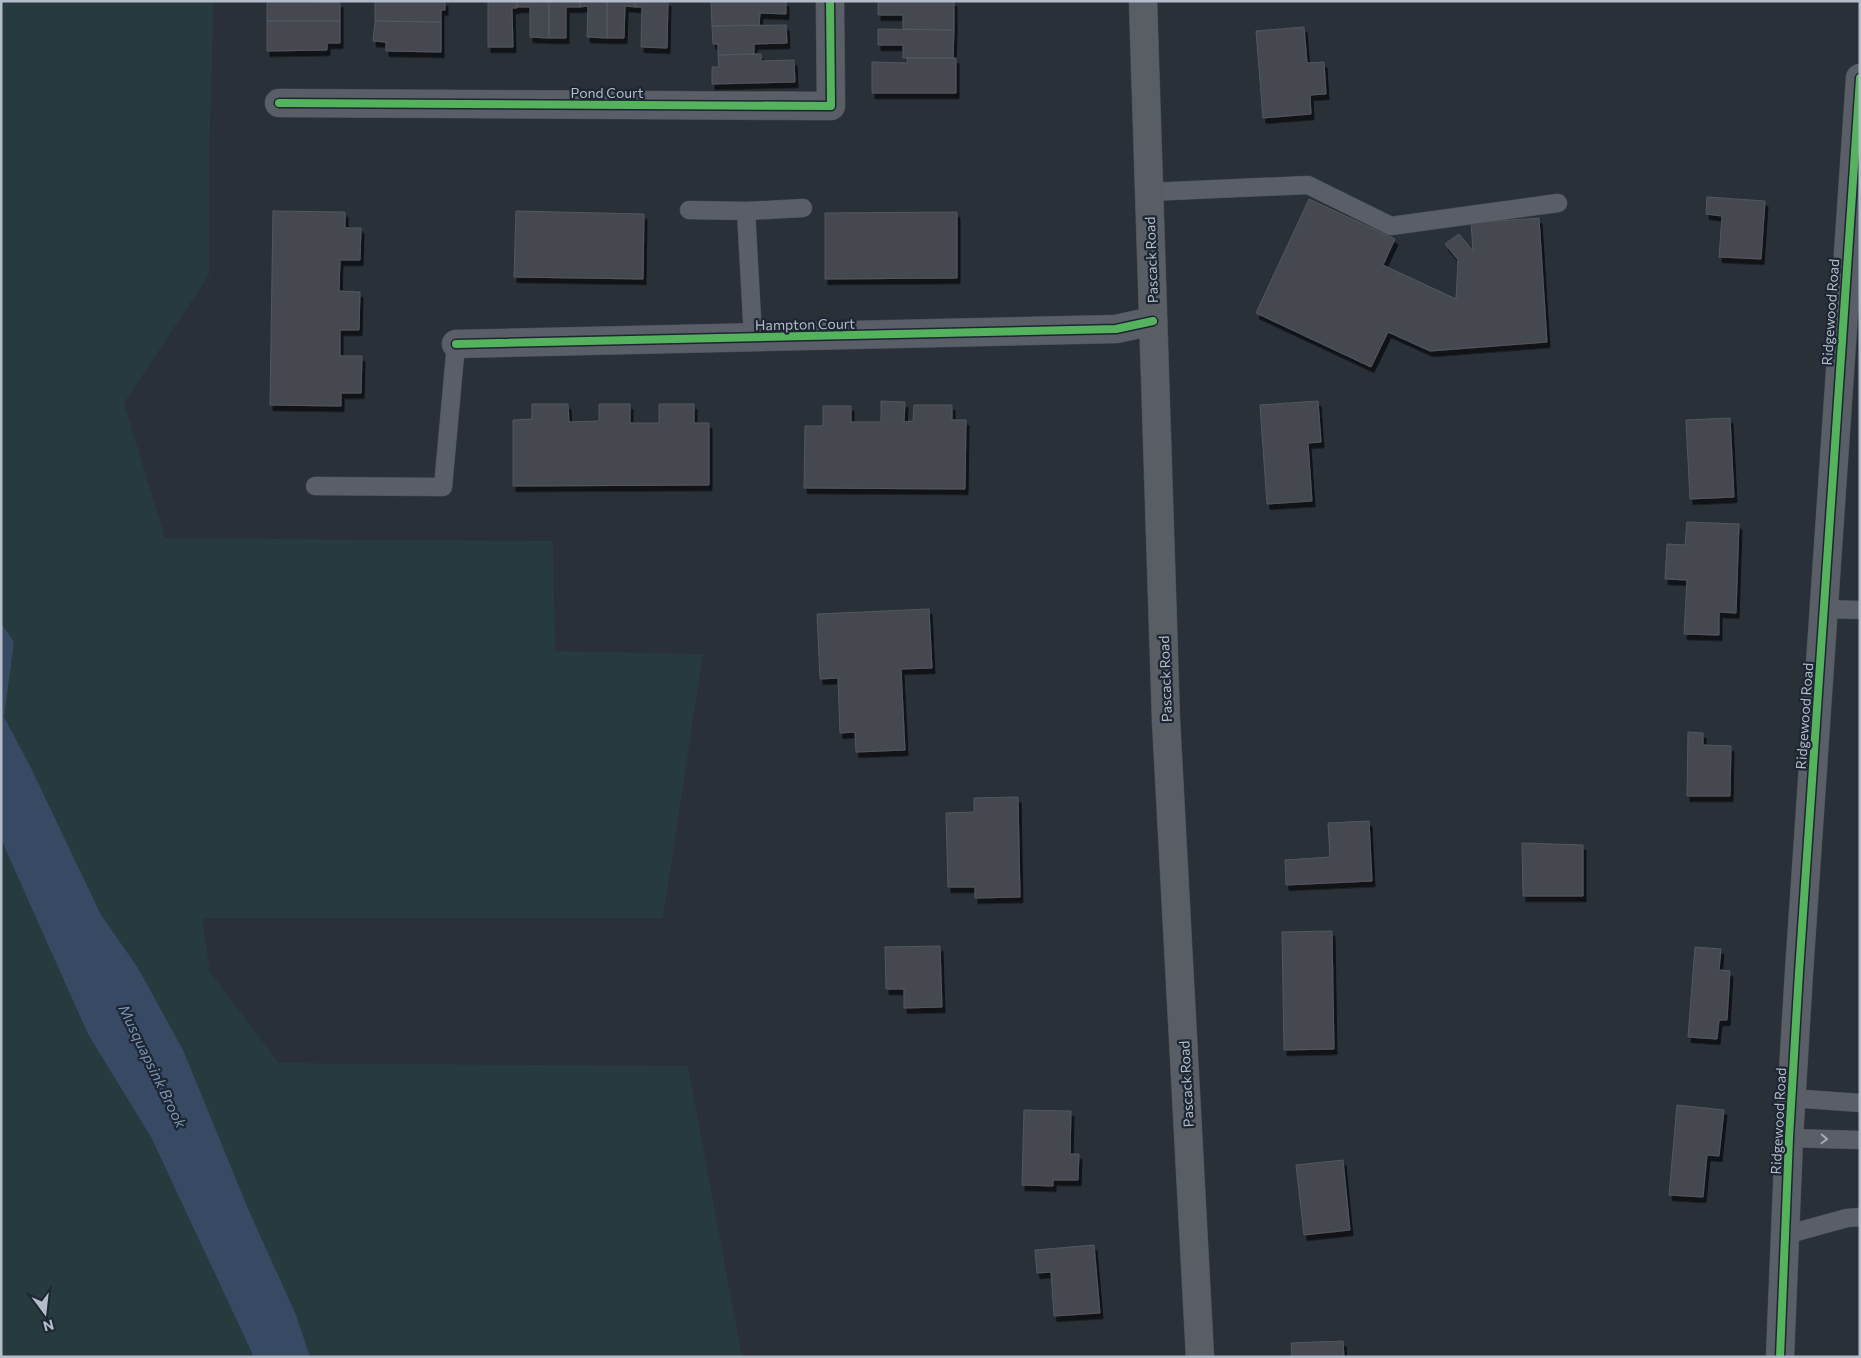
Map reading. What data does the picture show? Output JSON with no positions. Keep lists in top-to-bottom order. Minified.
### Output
{"streets":{"main road":["Pascack Road"],"street":["Pond Court","Ridgewood Road","Hampton Court"]},"crossings":[["Pascack Road","Hampton Court"]],"water":["Musquapsink Brook"],"north":"bottom"}
